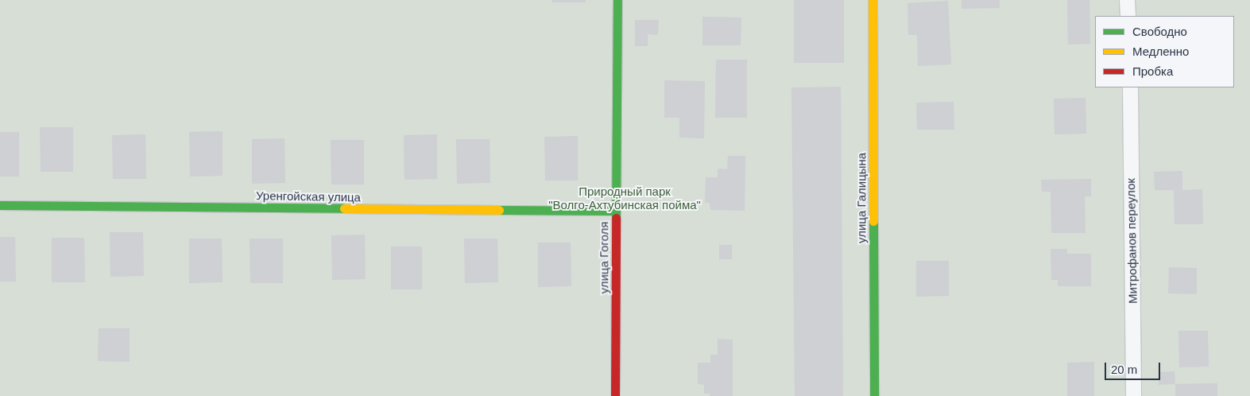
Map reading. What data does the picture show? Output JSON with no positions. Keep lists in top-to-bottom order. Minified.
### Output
{"streets":{"street":["Уренгойская улица","улица Галицына","Митрофанов переулок","улица Гоголя"]},"crossings":[["Уренгойская улица","улица Гоголя"]],"parks":["Природный парк \"Волго-Ахтубинская пойма\""],"legend":["Свободно","Медленно","Пробка"],"scale_bar":"20 m"}
